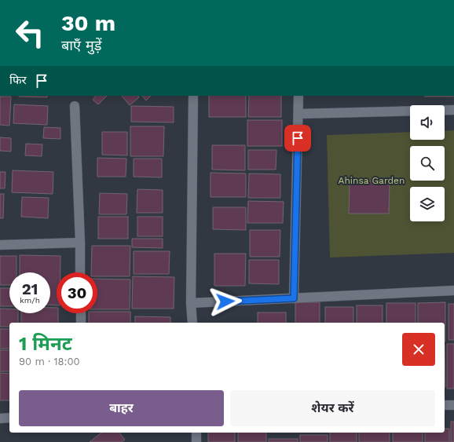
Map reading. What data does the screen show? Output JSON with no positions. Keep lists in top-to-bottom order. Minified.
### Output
{"parks":["Ahinsa Garden"],"page":{"turn":["30 m","बाएँ मुड़ें"],"then":"फिर","speed":"21 km/h","limit":"30","heading":["1 मिनट","90 m · 18:00"],"buttons":["बाहर","शेयर करें"]}}
